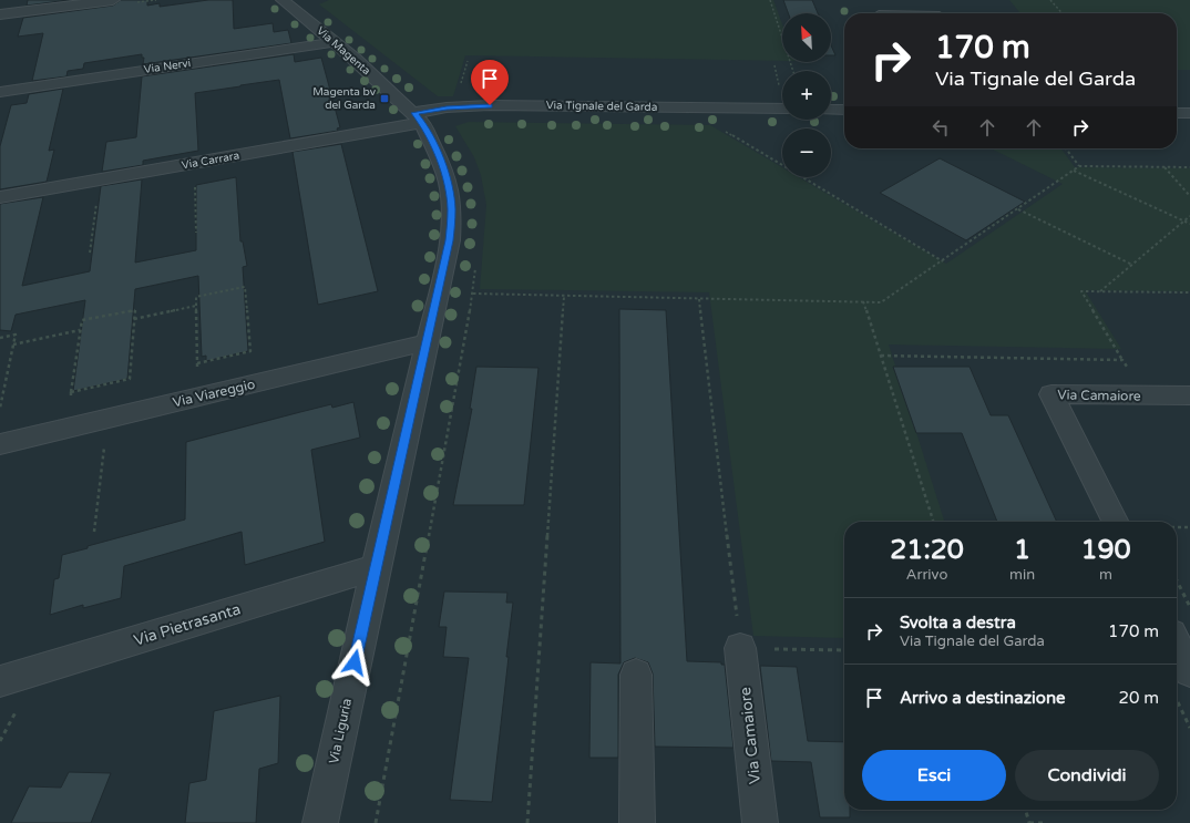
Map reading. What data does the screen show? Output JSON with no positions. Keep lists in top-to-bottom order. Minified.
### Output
{"streets":{"street":["Via Magenta","Via Nervi","Via Tignale del Garda","Via Carrara","Via Viareggio","Via Camaiore","Via Pietrasanta","Via Liguria"]},"crossings":[["Via Magenta","Via Nervi"],["Via Magenta","Via Tignale del Garda"],["Via Magenta","Via Carrara"],["Via Magenta","Via Liguria"],["Via Tignale del Garda","Via Carrara"],["Via Tignale del Garda","Via Liguria"],["Via Carrara","Via Liguria"],["Via Viareggio","Via Liguria"],["Via Pietrasanta","Via Liguria"]],"places":{"transit":["Magenta bv del Garda"]},"north":"top left","page":{"map_buttons":["+","−"],"turn":["170 m","Via Tignale del Garda"],"eta":["21:20","Arrivo","1","min","190","m"],"list":[{"name":"Svolta a destra","note":"Via Tignale del Garda","value":"170 m"},{"name":"Arrivo a destinazione","value":"20 m"}],"buttons":["Esci","Condividi"]}}
